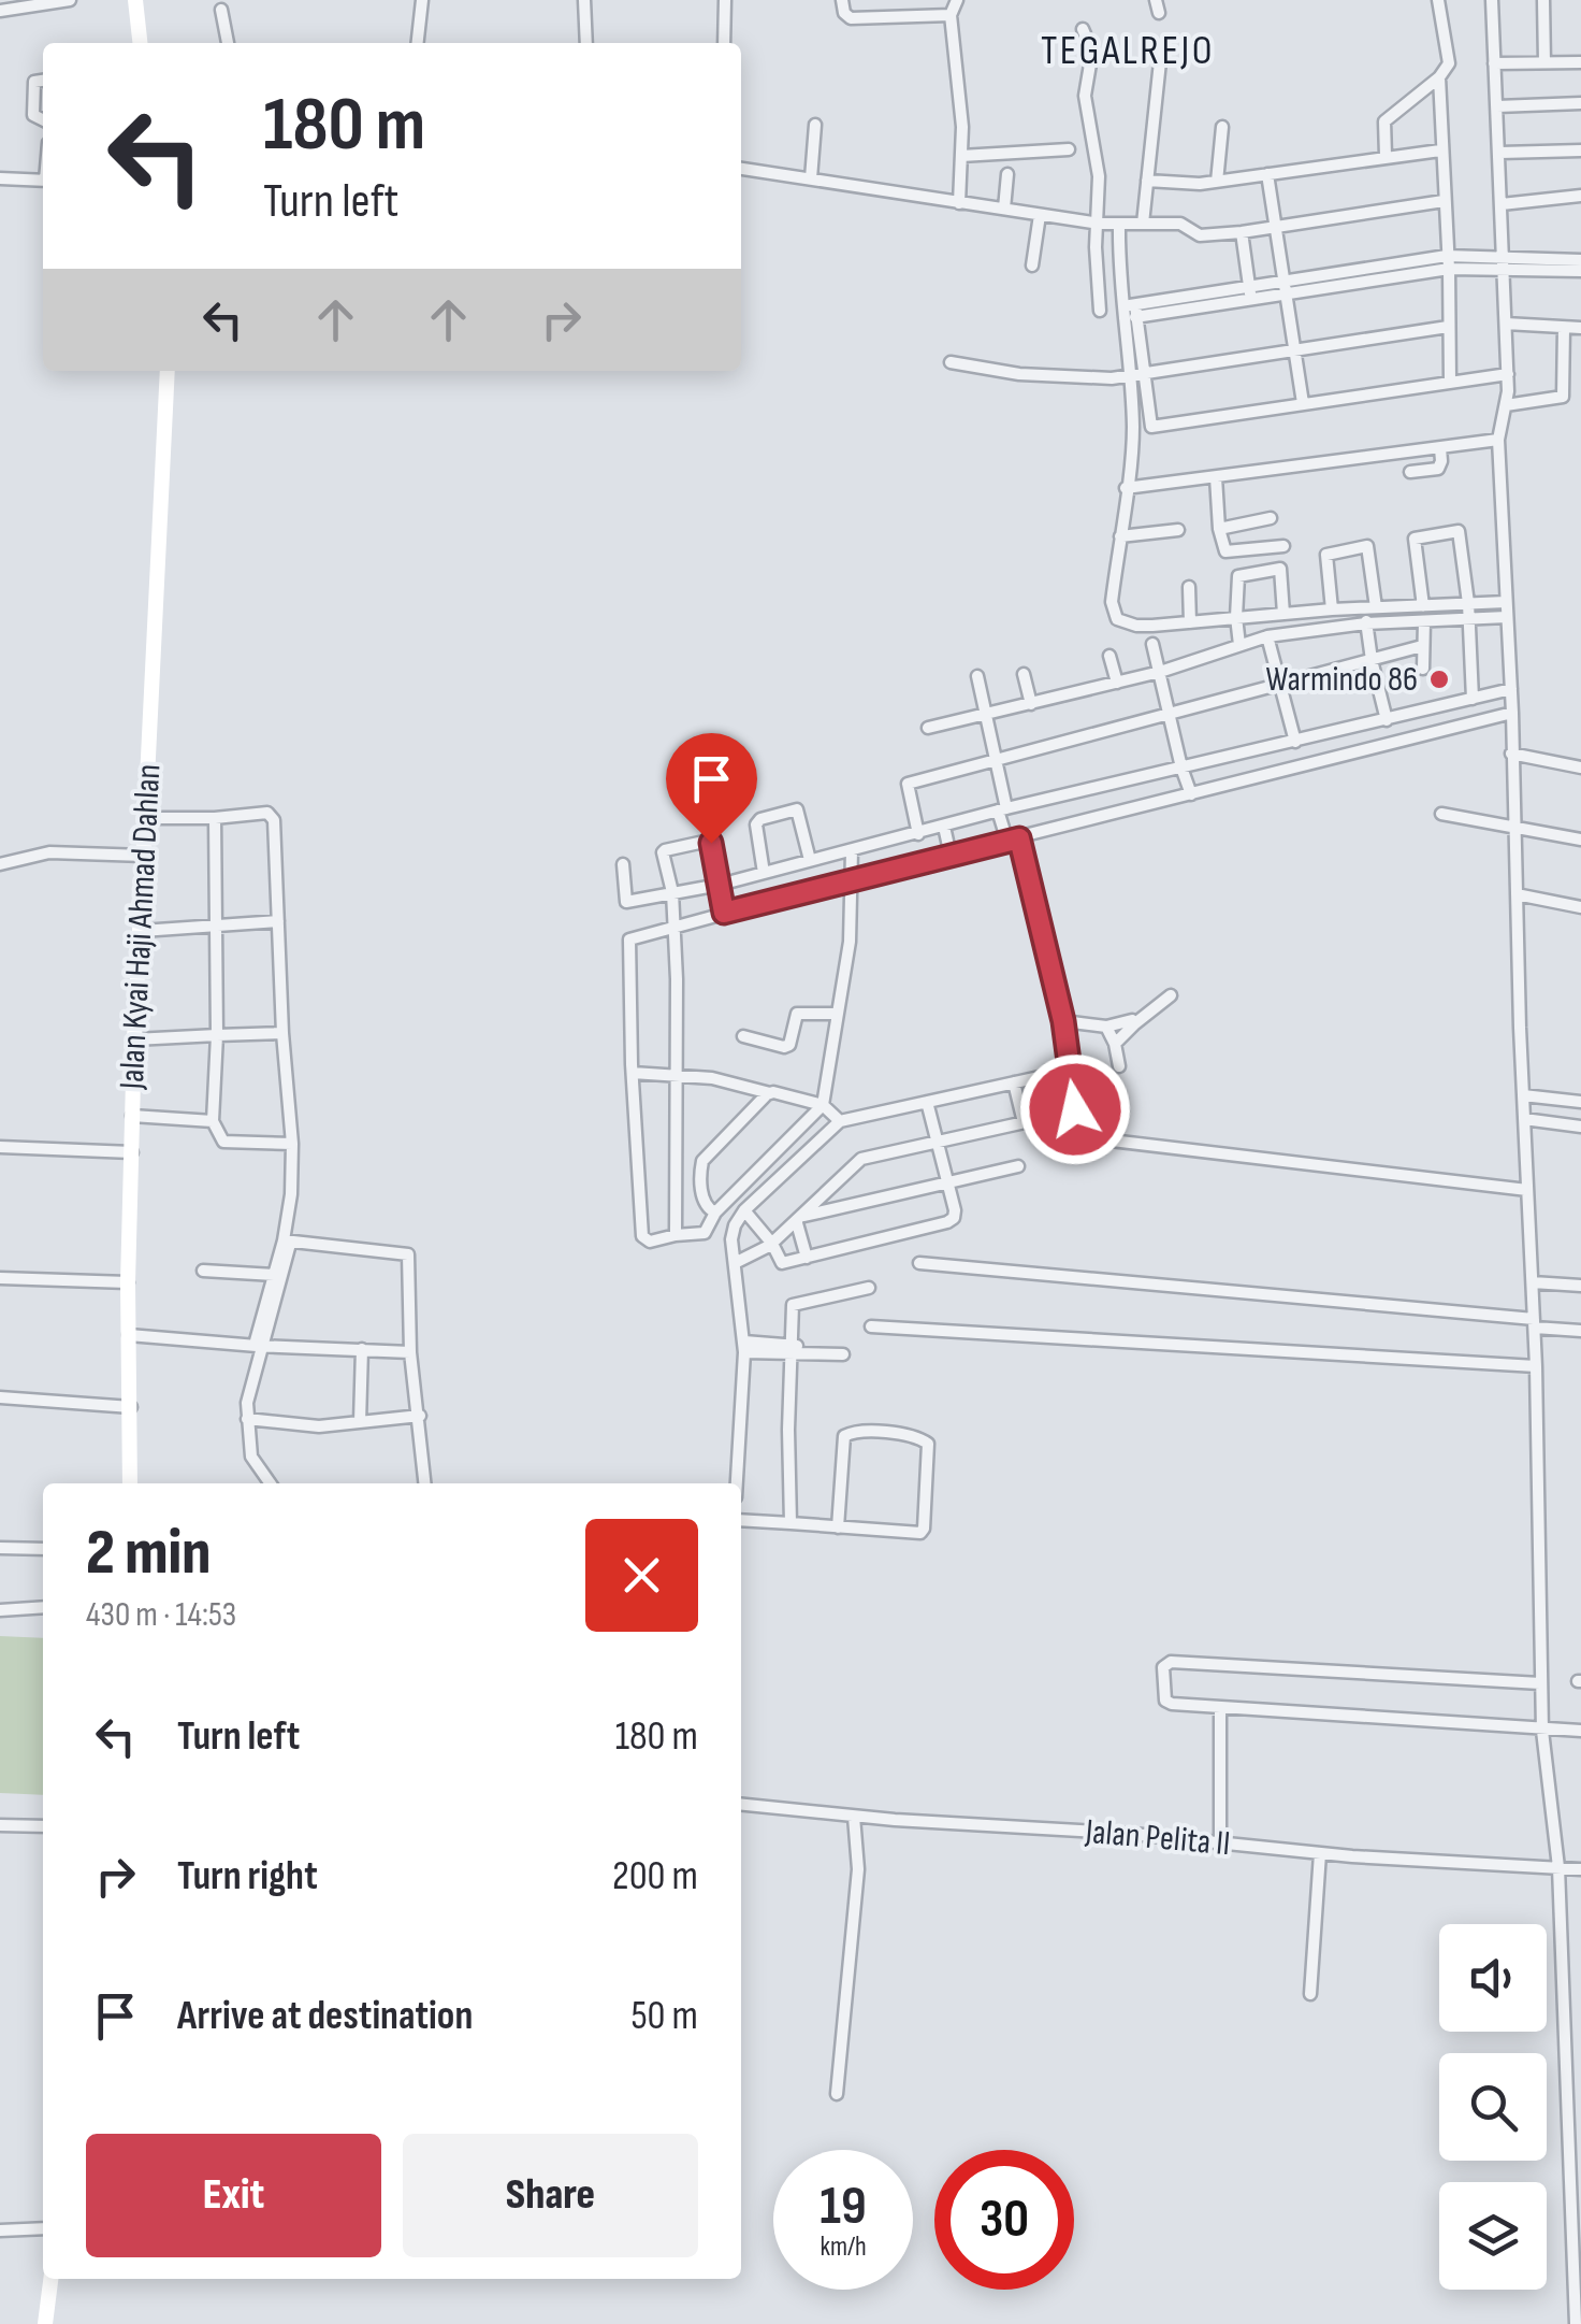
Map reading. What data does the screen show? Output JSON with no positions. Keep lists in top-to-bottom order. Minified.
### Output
{"streets":{"street":["Jalan Kyai Haji Ahmad Dahlan","Jalan Pelita II"]},"districts":["TEGALREJO"],"places":["Warmindo 86"],"page":{"turn":["180 m","Turn left"],"heading":["2 min","430 m · 14:53"],"list":[{"name":"Turn left","value":"180 m"},{"name":"Turn right","value":"200 m"},{"name":"Arrive at destination","value":"50 m"}],"buttons":["Exit","Share"],"speed":"19 km/h","limit":"30"}}
